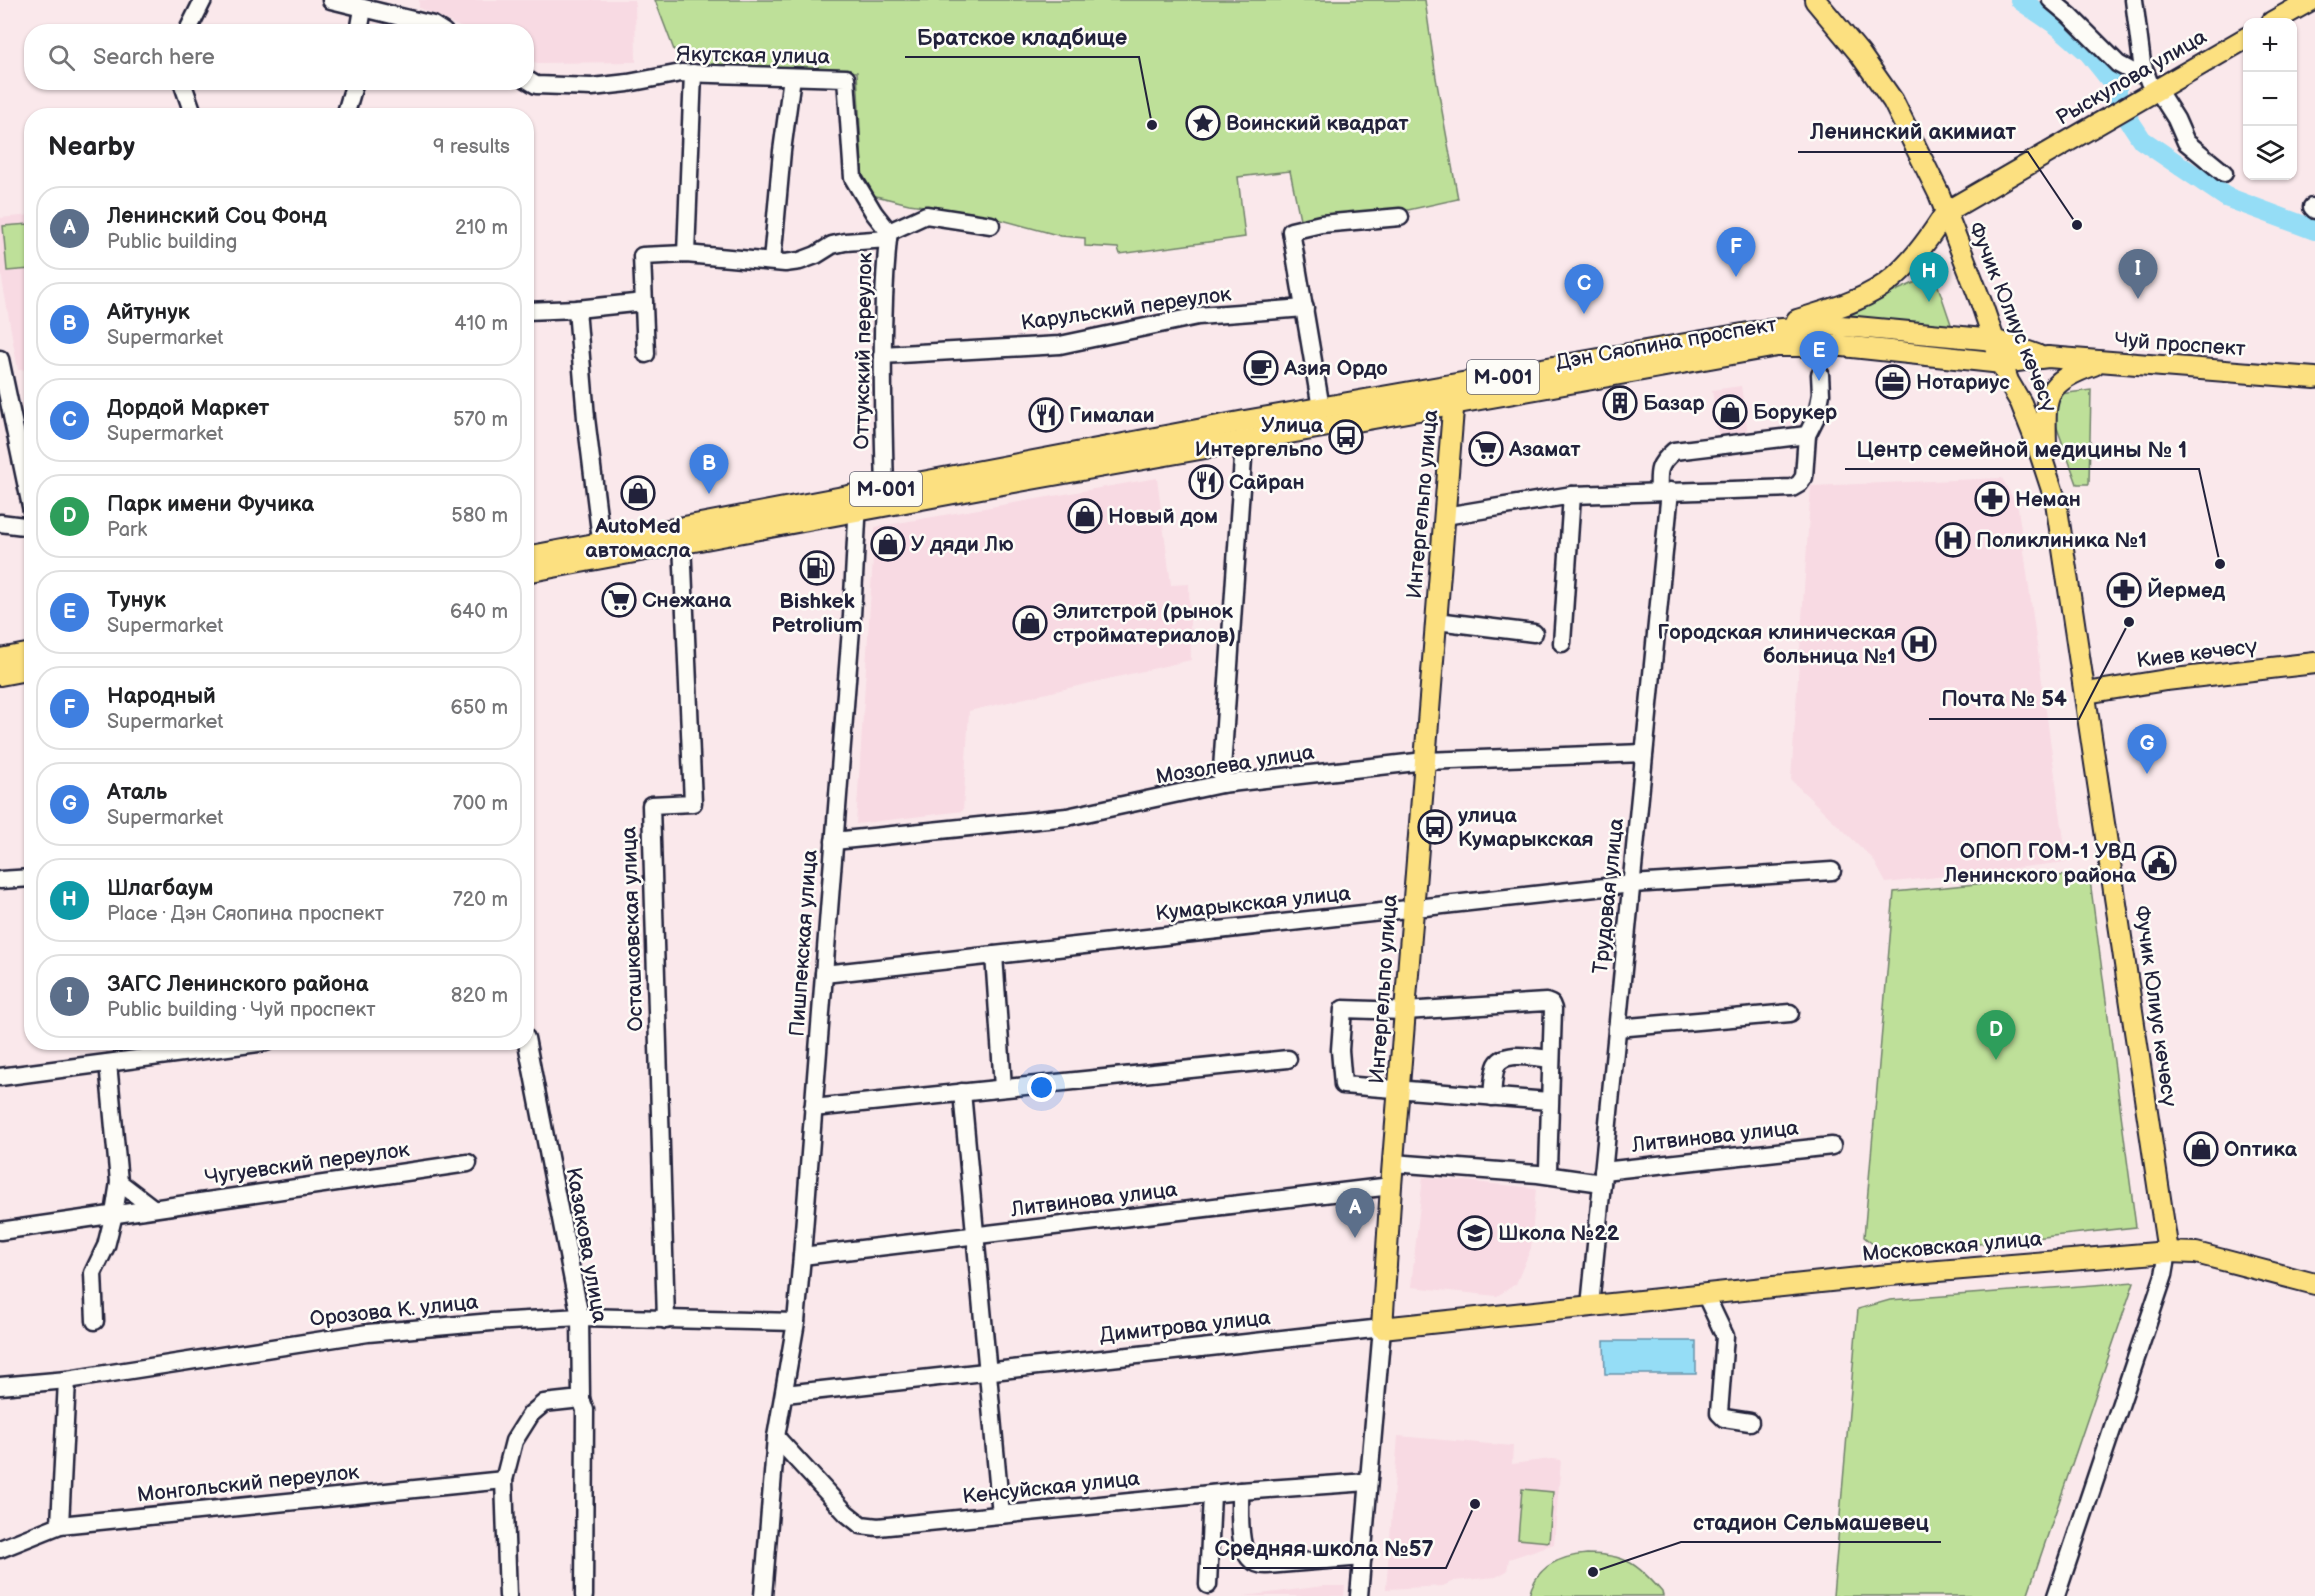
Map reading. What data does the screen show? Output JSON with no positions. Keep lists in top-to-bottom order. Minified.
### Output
{"streets":{"main road":["Рыскулова улица","Фучик Юлиус көчөсү","Дэн Сяопина проспект","Чуй проспект","M-001","Интергельпо улица","Киев көчөсү","Московская улица","Димитрова улица"],"street":["Якутская улица","Карульский переулок","Оттукский переулок","Мозолева улица","Трудовая улица","Кумарыкская улица","Осташковская улица","Пишпекская улица","Литвинова улица","Чугуевский переулок","Казакова улица","Орозова К. улица","Монгольский переулок","Кенсуйская улица"]},"crossings":[["Якутская улица","Оттукский переулок"],["Рыскулова улица","Фучик Юлиус көчөсү"],["Карульский переулок","Оттукский переулок"],["Фучик Юлиус көчөсү","Дэн Сяопина проспект"],["Фучик Юлиус көчөсү","Чуй проспект"],["Фучик Юлиус көчөсү","Киев көчөсү"],["Фучик Юлиус көчөсү","Московская улица"],["Дэн Сяопина проспект","Чуй проспект"],["Дэн Сяопина проспект","Оттукский переулок"],["Дэн Сяопина проспект","Интергельпо улица"],["Дэн Сяопина проспект","Осташковская улица"],["Дэн Сяопина проспект","Пишпекская улица"],["Интергельпо улица","Мозолева улица"],["Интергельпо улица","Кумарыкская улица"],["Интергельпо улица","Литвинова улица"],["Интергельпо улица","Димитрова улица"],["Интергельпо улица","Кенсуйская улица"],["Мозолева улица","Трудовая улица"],["Мозолева улица","Пишпекская улица"],["Трудовая улица","Кумарыкская улица"],["Трудовая улица","Литвинова улица"],["Трудовая улица","Московская улица"],["Трудовая улица","Димитрова улица"],["Кумарыкская улица","Пишпекская улица"],["Осташковская улица","Орозова К. улица"],["Пишпекская улица","Литвинова улица"],["Пишпекская улица","Орозова К. улица"],["Пишпекская улица","Димитрова улица"],["Пишпекская улица","Кенсуйская улица"],["Казакова улица","Орозова К. улица"],["Московская улица","Димитрова улица"]],"places":{"place":["Воинский квадрат"],"other":["Братское кладбище","Ленинский акимиат","Центр семейной медицины № 1","Почта № 54","Средняя школа №57","стадион Сельмашевец"],"cafe":["Азия Ордо"],"office":["Нотариус"],"building":["Базар"],"shop":["Борукер","AutoMed автомасла","Новый дом","У дяди Лю","Элитстрой (рынок стройматериалов)","Оптика"],"restaurant":["Гималаи","Сайран"],"bus stop":["Улица Интергельпо","улица Кумарыкская"],"supermarket":["Азамат","Снежана"],"pharmacy":["Неман","Йермед"],"hospital":["Поликлиника №1","Городская клиническая больница №1"],"fuel station":["Bishkek Petrolium"],"public building":["ОПОП ГОМ-1 УВД Ленинского района"],"school or university":["Школа №22"]},"page":{"map_buttons":["+","−"],"search":"Search here","heading":["Nearby","9 results"],"list":[{"mark":"A","name":"Ленинский Соц Фонд","note":"Public building","value":"210 m"},{"mark":"B","name":"Айтунук","note":"Supermarket","value":"410 m"},{"mark":"C","name":"Дордой Маркет","note":"Supermarket","value":"570 m"},{"mark":"D","name":"Парк имени Фучика","note":"Park","value":"580 m"},{"mark":"E","name":"Тунук","note":"Supermarket","value":"640 m"},{"mark":"F","name":"Народный","note":"Supermarket","value":"650 m"},{"mark":"G","name":"Аталь","note":"Supermarket","value":"700 m"},{"mark":"H","name":"Шлагбаум","note":"Place · Дэн Сяопина проспект","value":"720 m"},{"mark":"I","name":"ЗАГС Ленинского района","note":"Public building · Чуй проспект","value":"820 m"}],"pins":["F","I","H","C","E","B","G","D","A"]}}
